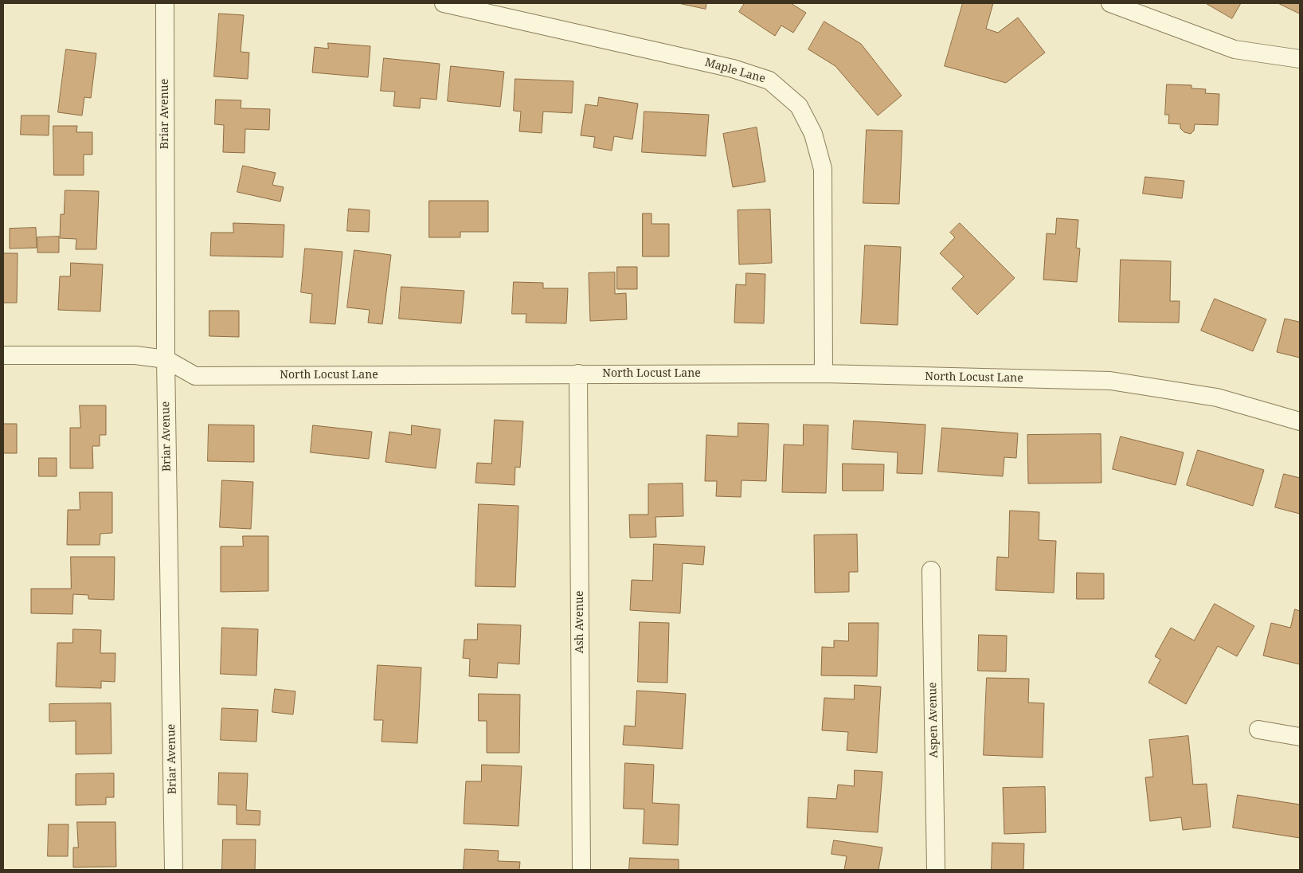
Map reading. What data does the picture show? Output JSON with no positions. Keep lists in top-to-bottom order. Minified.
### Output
{"streets":{"street":["Maple Lane","Briar Avenue","North Locust Lane","Ash Avenue","Aspen Avenue"]},"crossings":[["Maple Lane","North Locust Lane"],["Briar Avenue","North Locust Lane"],["North Locust Lane","Ash Avenue"]]}
